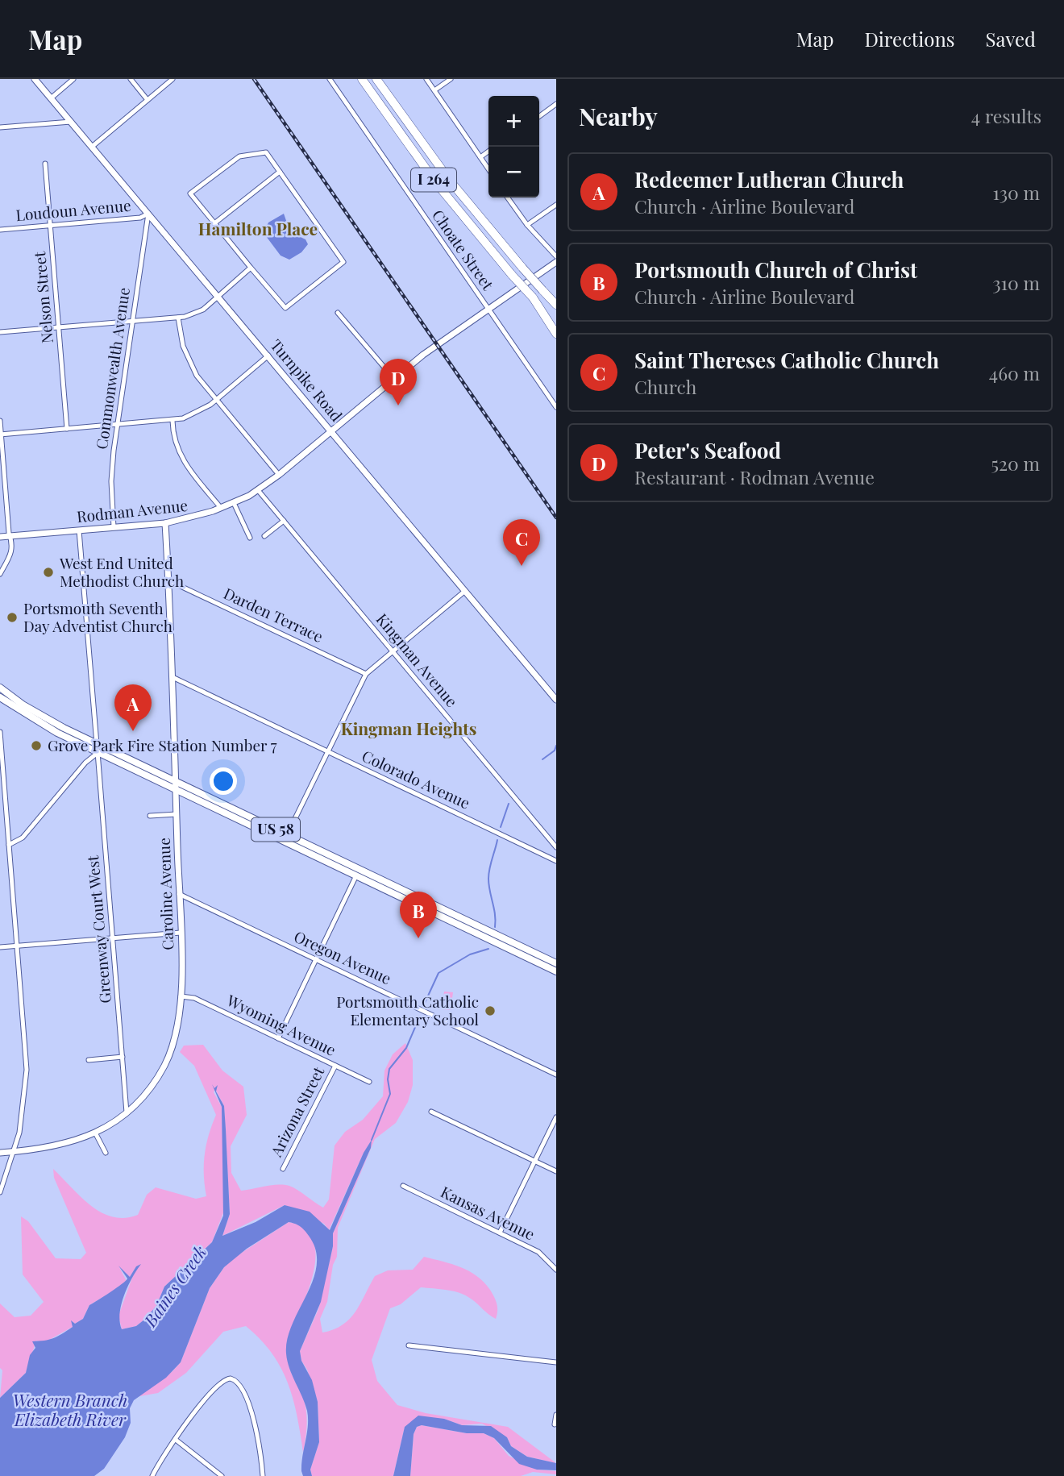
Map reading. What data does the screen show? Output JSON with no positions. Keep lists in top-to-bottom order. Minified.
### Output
{"streets":{"highway":["I 264"],"main road":["US 58"],"street":["Loudoun Avenue","Choate Street","Nelson Street","Commonwealth Avenue","Turnpike Road","Rodman Avenue","Darden Terrace","Kingman Avenue","Colorado Avenue","Caroline Avenue","Greenway Court West","Oregon Avenue","Wyoming Avenue","Arizona Street","Kansas Avenue"]},"crossings":[["Loudoun Avenue","Nelson Street"],["Loudoun Avenue","Commonwealth Avenue"],["Loudoun Avenue","Turnpike Road"],["Choate Street","Rodman Avenue"],["Commonwealth Avenue","Turnpike Road"],["Commonwealth Avenue","Rodman Avenue"],["Turnpike Road","Rodman Avenue"],["Rodman Avenue","Kingman Avenue"],["Rodman Avenue","Caroline Avenue"],["Rodman Avenue","Greenway Court West"],["Darden Terrace","Caroline Avenue"],["Colorado Avenue","Caroline Avenue"],["US 58","Caroline Avenue"],["US 58","Greenway Court West"],["Caroline Avenue","Greenway Court West"],["Caroline Avenue","Oregon Avenue"],["Caroline Avenue","Wyoming Avenue"],["Wyoming Avenue","Arizona Street"]],"districts":["Hamilton Place","Kingman Heights"],"water":["Baines Creek","Western Branch Elizabeth River"],"places":["West End United Methodist Church","Portsmouth Seventh Day Adventist Church","Grove Park Fire Station Number 7","Portsmouth Catholic Elementary School"],"page":{"header":"Map","nav":["Map","Directions","Saved"],"heading":["Nearby","4 results"],"map_buttons":["+","−"],"list":[{"mark":"A","name":"Redeemer Lutheran Church","note":"Church · Airline Boulevard","value":"130 m"},{"mark":"B","name":"Portsmouth Church of Christ","note":"Church · Airline Boulevard","value":"310 m"},{"mark":"C","name":"Saint Thereses Catholic Church","note":"Church","value":"460 m"},{"mark":"D","name":"Peter's Seafood","note":"Restaurant · Rodman Avenue","value":"520 m"}],"pins":["D","C","A","B"]}}
